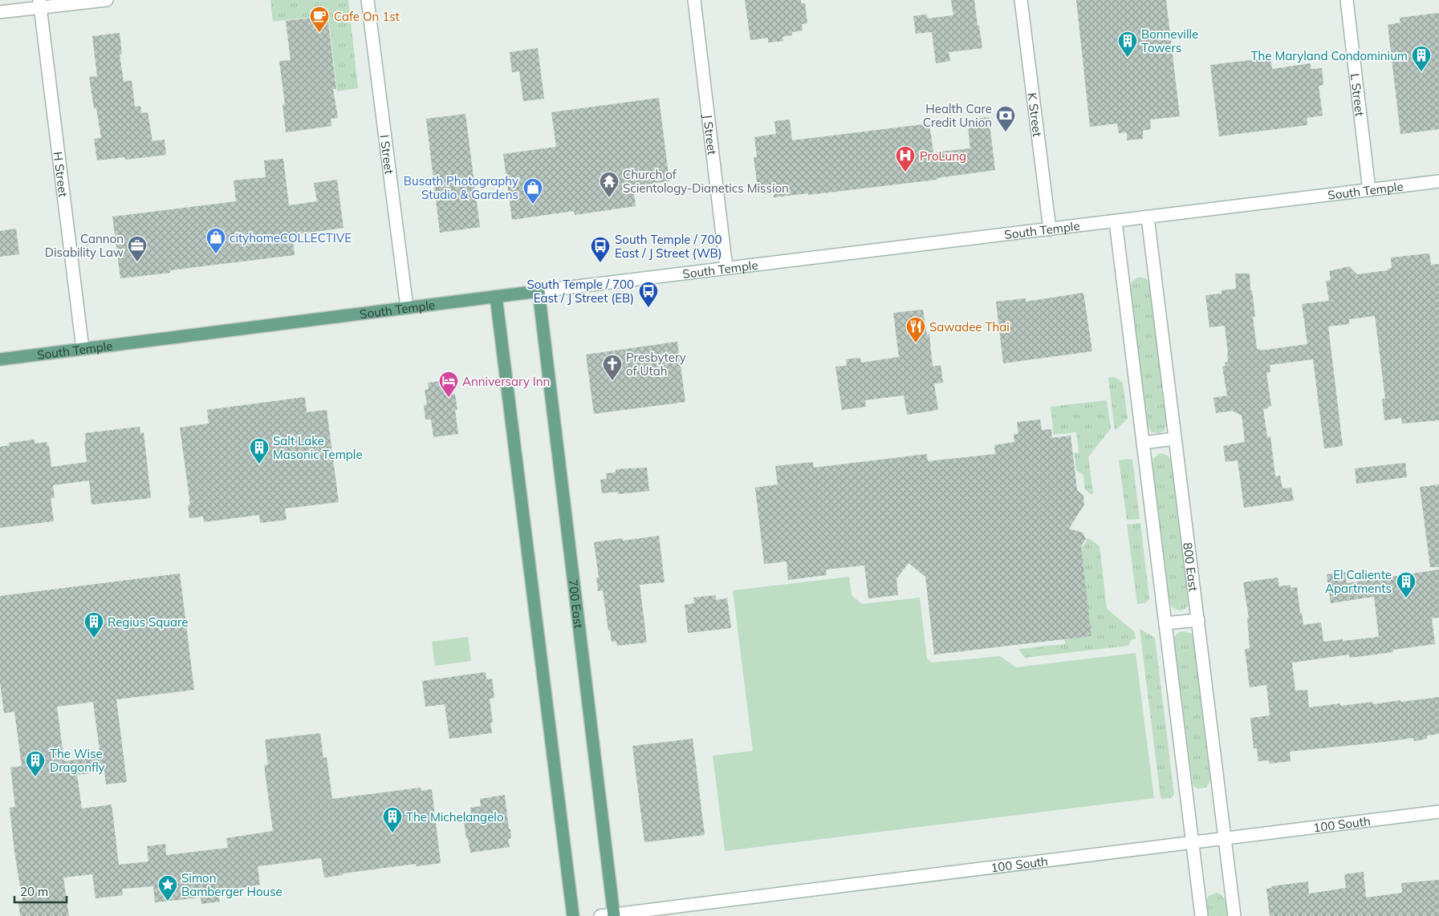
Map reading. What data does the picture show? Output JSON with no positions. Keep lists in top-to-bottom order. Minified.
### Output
{"streets":{"main road":["South Temple","700 East"],"street":["L Street","K Street","J Street","I Street","H Street","800 East","100 South"]},"crossings":[["L Street","South Temple"],["K Street","South Temple"],["J Street","South Temple"],["I Street","South Temple"],["H Street","South Temple"],["South Temple","800 East"],["South Temple","700 East"],["800 East","100 South"],["700 East","100 South"]],"places":{"cafe":["Cafe On 1st"],"building":["Bonneville Towers","The Maryland Condominium","Salt Lake Masonic Temple","El Caliente Apartments","Regius Square","The Wise Dragonfly","The Michelangelo"],"bank":["Health Care Credit Union"],"hospital":["ProLung"],"temple":["Church of Scientology-Dianetics Mission"],"shop":["Busath Photography Studio & Gardens","cityhomeCOLLECTIVE"],"office":["Cannon Disability Law"],"bus stop":["South Temple / 700 East / J Street (WB)","South Temple / 700 East / J Street (EB)"],"restaurant":["Sawadee Thai"],"church":["Presbytery of Utah"],"hotel":["Anniversary Inn"],"place":["Simon Bamberger House"]},"scale_bar":"20 m"}
